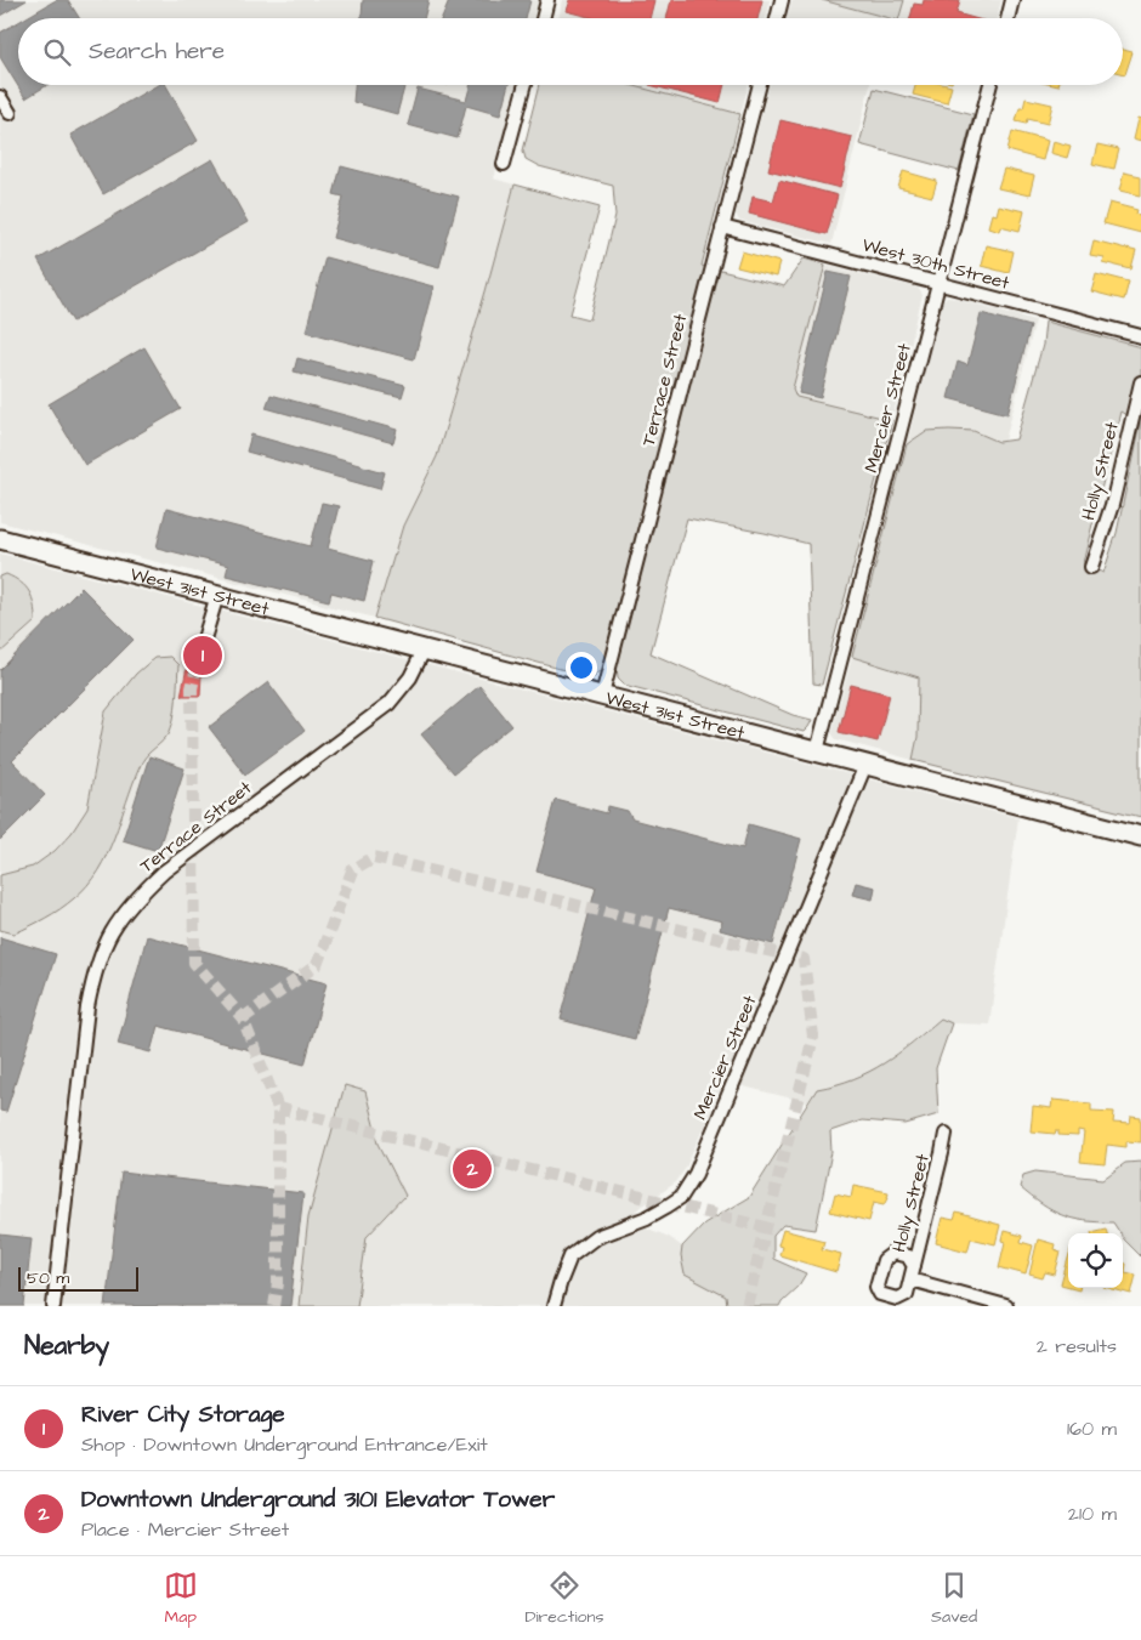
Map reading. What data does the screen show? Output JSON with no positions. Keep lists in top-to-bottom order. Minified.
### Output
{"streets":{"main road":["West 31st Street"],"street":["West 30th Street","Terrace Street","Mercier Street","Holly Street"]},"crossings":[["West 30th Street","Terrace Street"],["West 30th Street","Mercier Street"],["Terrace Street","West 31st Street"],["Mercier Street","West 31st Street"]],"scale_bar":"50 m","page":{"search":"Search here","pins":["1","2"],"scale":"50 m","heading":["Nearby","2 results"],"list":[{"mark":"1","name":"River City Storage","note":"Shop · Downtown Underground Entrance/Exit","value":"160 m"},{"mark":"2","name":"Downtown Underground 3101 Elevator Tower","note":"Place · Mercier Street","value":"210 m"}],"nav":["Map","Directions","Saved"]}}
